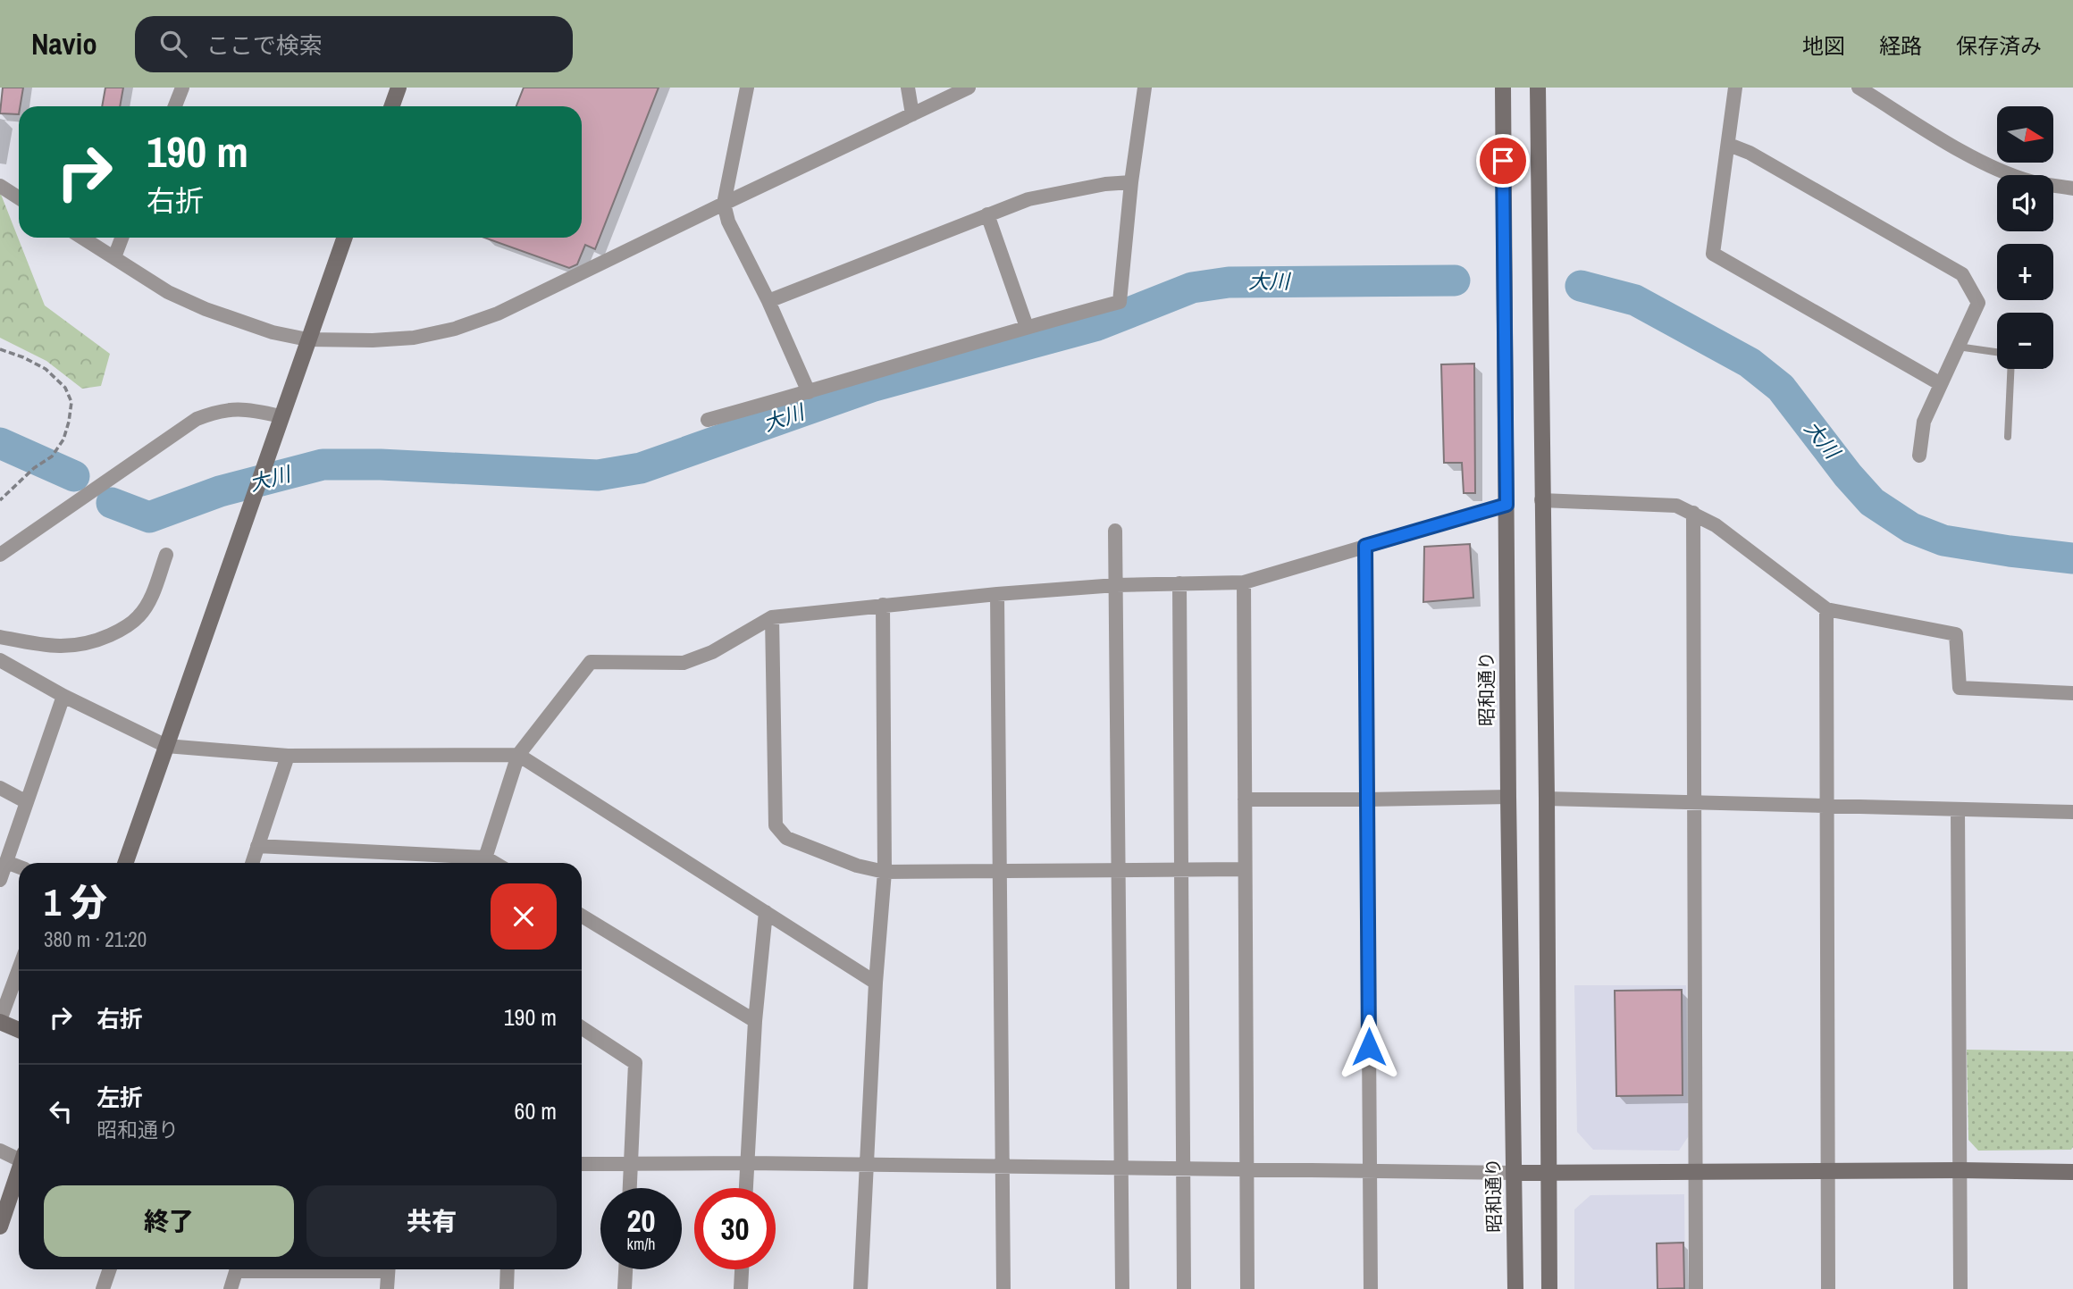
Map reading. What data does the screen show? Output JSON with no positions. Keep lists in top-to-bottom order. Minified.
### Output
{"streets":{"street":["昭和通り"]},"water":["大川"],"north":"right","page":{"header":"Navio","search":"ここで検索","nav":["地図","経路","保存済み"],"map_buttons":["+","−"],"turn":["190 m","右折"],"heading":["1 分","380 m · 21:20"],"list":[{"name":"右折","value":"190 m"},{"name":"左折","note":"昭和通り","value":"60 m"}],"buttons":["終了","共有"],"speed":"20 km/h","limit":"30"}}
